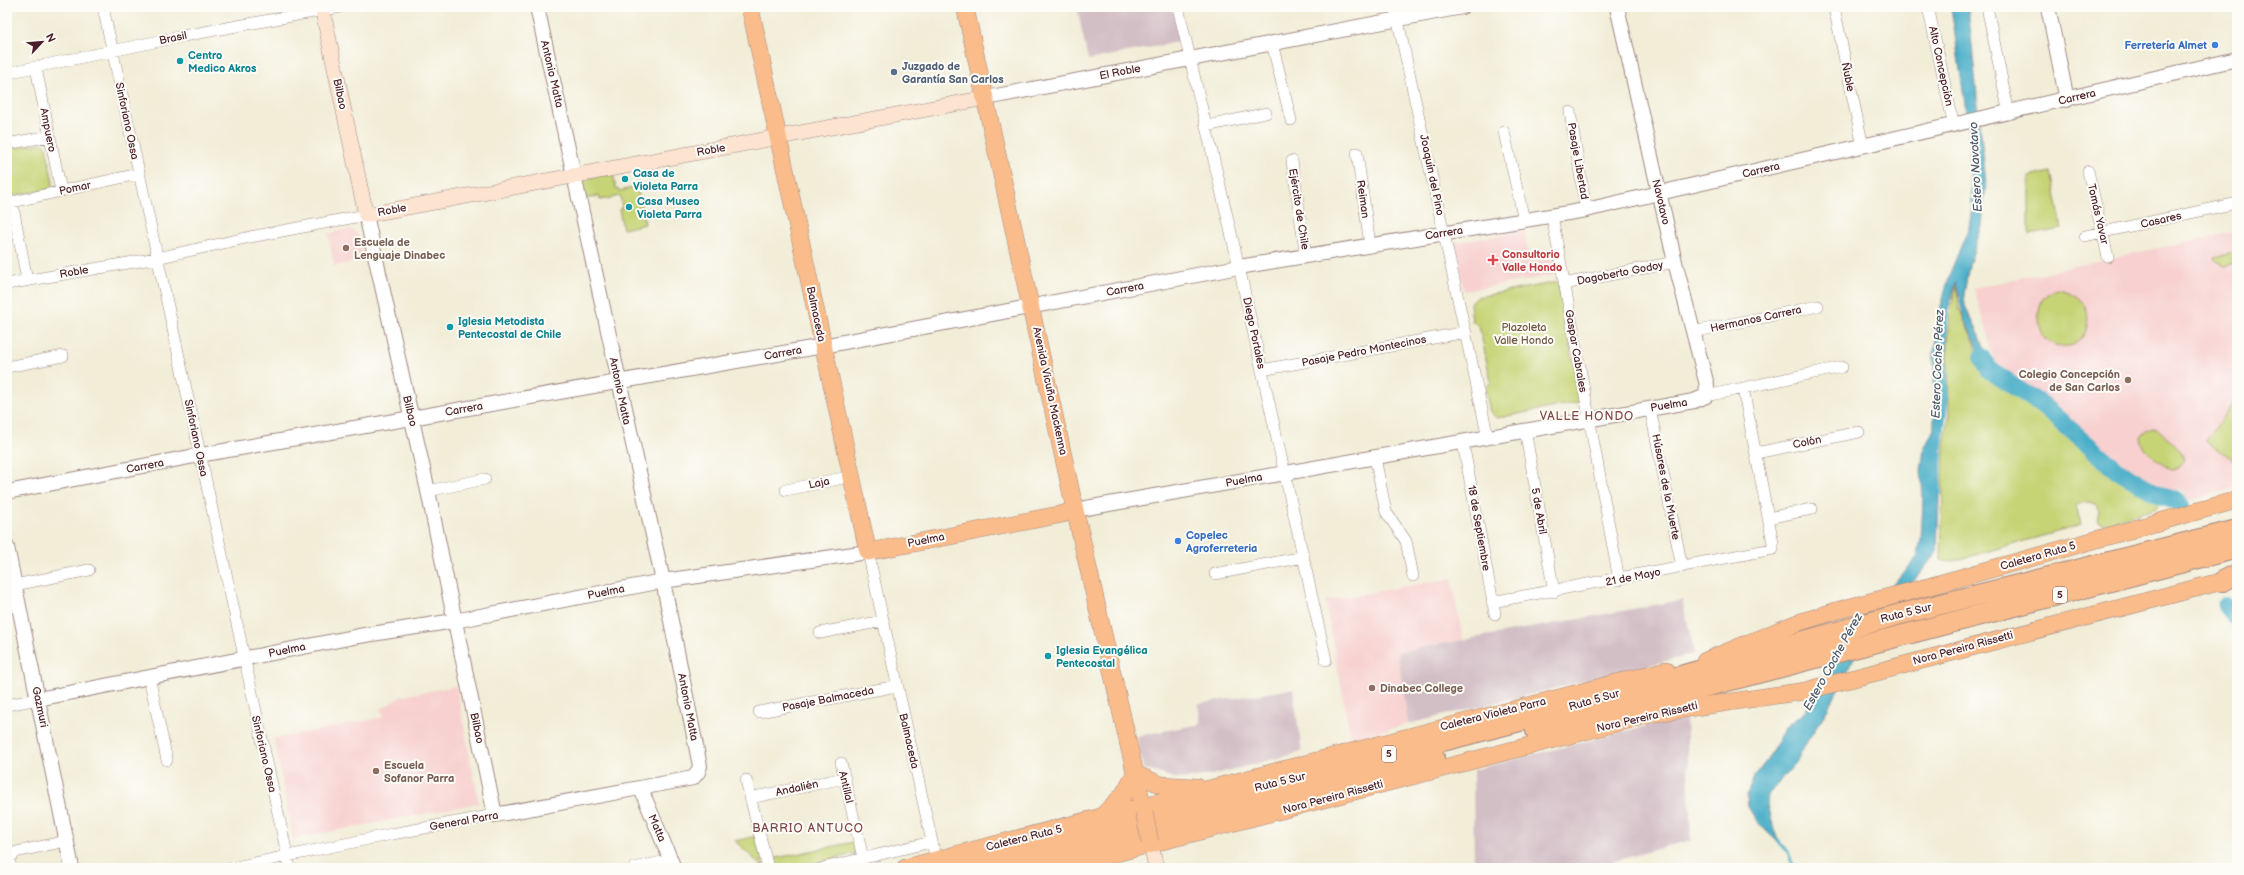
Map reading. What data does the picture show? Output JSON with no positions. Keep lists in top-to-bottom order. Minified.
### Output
{"streets":{"highway":["5","Ruta 5 Sur"],"main road":["El Roble","Bilbao","Roble","Balmaceda","Avenida Vicuña Mackenna","Puelma","Caletera Ruta 5","Nora Pereira Rissetti","Caletera Violeta Parra"],"street":["Brasil","Alto Concepción","Antonio Matta","Ñuble","Carrera","Sinforiano Ossa","Ampuero","Pasaje Libertad","Joaquín del Pino","Pomar","Reiman","Navotavo","Ejército de Chile","Tomás Yavar","Casares","Dagoberto Godoy","Hermanos Carrera","Diego Portales","Pasaje Pedro Montecinos","Gaspar Cabrales","Colón","Laja","Húsares de la Muerte","5 de Abril","18 de Septiembre","21 de Mayo","Pasaje Balmaceda","Gazmuri","Antillal","Andalién","General Parra","Matta"]},"crossings":[["Brasil","Bilbao"],["Brasil","Sinforiano Ossa"],["Brasil","Ampuero"],["Alto Concepción","Carrera"],["El Roble","Roble"],["El Roble","Joaquín del Pino"],["El Roble","Balmaceda"],["El Roble","Diego Portales"],["El Roble","Avenida Vicuña Mackenna"],["Antonio Matta","Carrera"],["Antonio Matta","Roble"],["Antonio Matta","Puelma"],["Antonio Matta","General Parra"],["Ñuble","Carrera"],["Bilbao","Carrera"],["Bilbao","Roble"],["Bilbao","Puelma"],["Bilbao","General Parra"],["Carrera","Sinforiano Ossa"],["Carrera","Pasaje Libertad"],["Carrera","Joaquín del Pino"],["Carrera","Reiman"],["Carrera","Navotavo"],["Carrera","Ejército de Chile"],["Carrera","Balmaceda"],["Carrera","Diego Portales"],["Carrera","Gaspar Cabrales"],["Carrera","Avenida Vicuña Mackenna"],["Sinforiano Ossa","Roble"],["Sinforiano Ossa","Pomar"],["Sinforiano Ossa","Puelma"],["Sinforiano Ossa","General Parra"],["Ampuero","Pomar"],["Roble","Pomar"],["Roble","Balmaceda"],["Joaquín del Pino","Pasaje Pedro Montecinos"],["Joaquín del Pino","Puelma"],["Navotavo","Dagoberto Godoy"],["Navotavo","Hermanos Carrera"],["Navotavo","Puelma"],["Tomás Yavar","Casares"],["Dagoberto Godoy","Gaspar Cabrales"],["Balmaceda","Puelma"],["Balmaceda","Laja"],["Balmaceda","Caletera Ruta 5"],["Balmaceda","Ruta 5 Sur"],["Balmaceda","Pasaje Balmaceda"],["Diego Portales","Pasaje Pedro Montecinos"],["Diego Portales","Puelma"],["Gaspar Cabrales","Puelma"],["Gaspar Cabrales","21 de Mayo"],["Avenida Vicuña Mackenna","Puelma"],["Avenida Vicuña Mackenna","Caletera Ruta 5"],["Avenida Vicuña Mackenna","Nora Pereira Rissetti"],["Avenida Vicuña Mackenna","Caletera Violeta Parra"],["Puelma","Húsares de la Muerte"],["Puelma","5 de Abril"],["Puelma","18 de Septiembre"],["Puelma","Gazmuri"],["Húsares de la Muerte","21 de Mayo"],["5 de Abril","21 de Mayo"],["18 de Septiembre","21 de Mayo"],["Caletera Ruta 5","Ruta 5 Sur"],["Caletera Ruta 5","Caletera Violeta Parra"],["Antillal","Andalién"],["General Parra","Matta"]],"districts":["VALLE HONDO","BARRIO ANTUCO"],"water":["Estero Navotavo","Estero Coche Pérez"],"parks":["Plazoleta Valle Hondo"],"places":{"other":["Ferretería Almet","Centro Medico Akros","Juzgado de Garantía San Carlos","Casa de Violeta Parra","Casa Museo Violeta Parra","Escuela de Lenguaje Dinabec","Iglesia Metodista Pentecostal de Chile","Colegio Concepción de San Carlos","Copelec Agroferreteria","Iglesia Evangélica Pentecostal","Dinabec College","Escuela Sofanor Parra"],"health":["Consultorio Valle Hondo"]},"north":"top right"}
